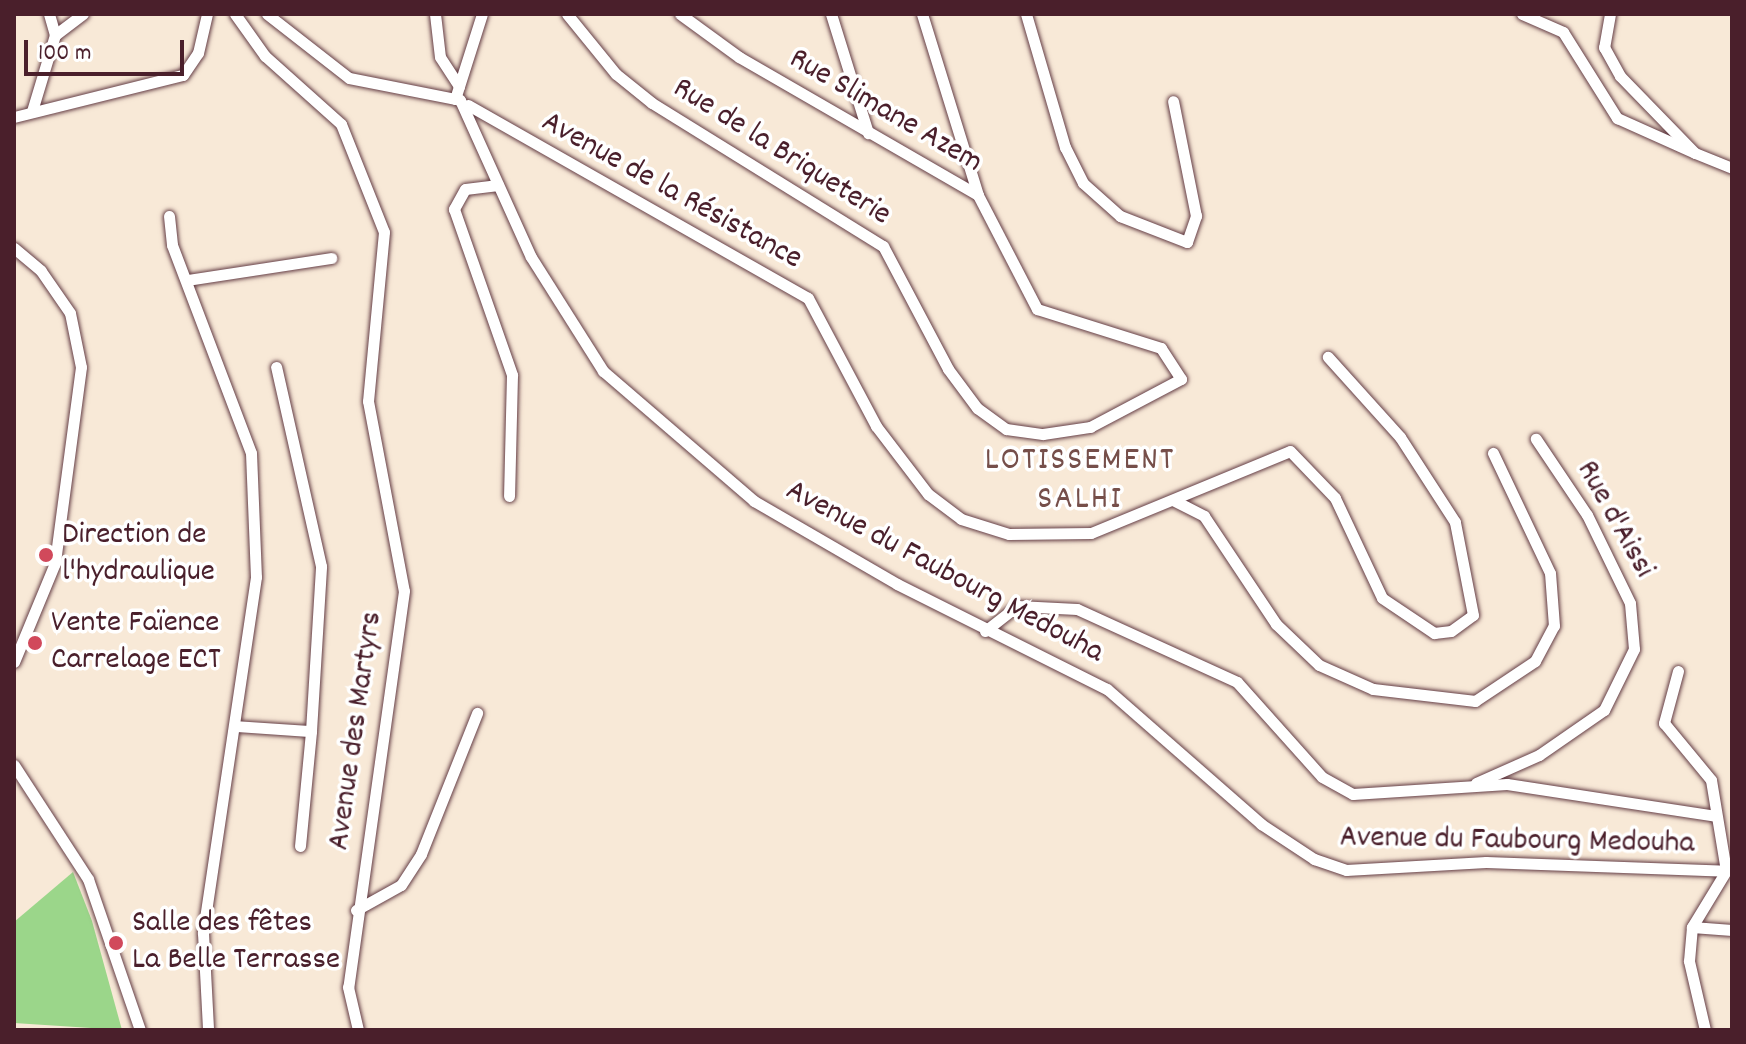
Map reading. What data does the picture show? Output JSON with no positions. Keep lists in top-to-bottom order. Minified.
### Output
{"streets":{"street":["Rue Slimane Azem","Rue de la Briqueterie","Avenue de la Résistance","Rue d'Aissi","Avenue du Faubourg Medouha","Avenue des Martyrs"]},"crossings":[["Rue Slimane Azem","Rue de la Briqueterie"],["Avenue de la Résistance","Avenue du Faubourg Medouha"]],"districts":["LOTISSEMENT SALHI"],"places":["Direction de l'hydraulique","Vente Faïence Carrelage ECT","Salle des fêtes La Belle Terrasse"],"scale_bar":"100 m"}
